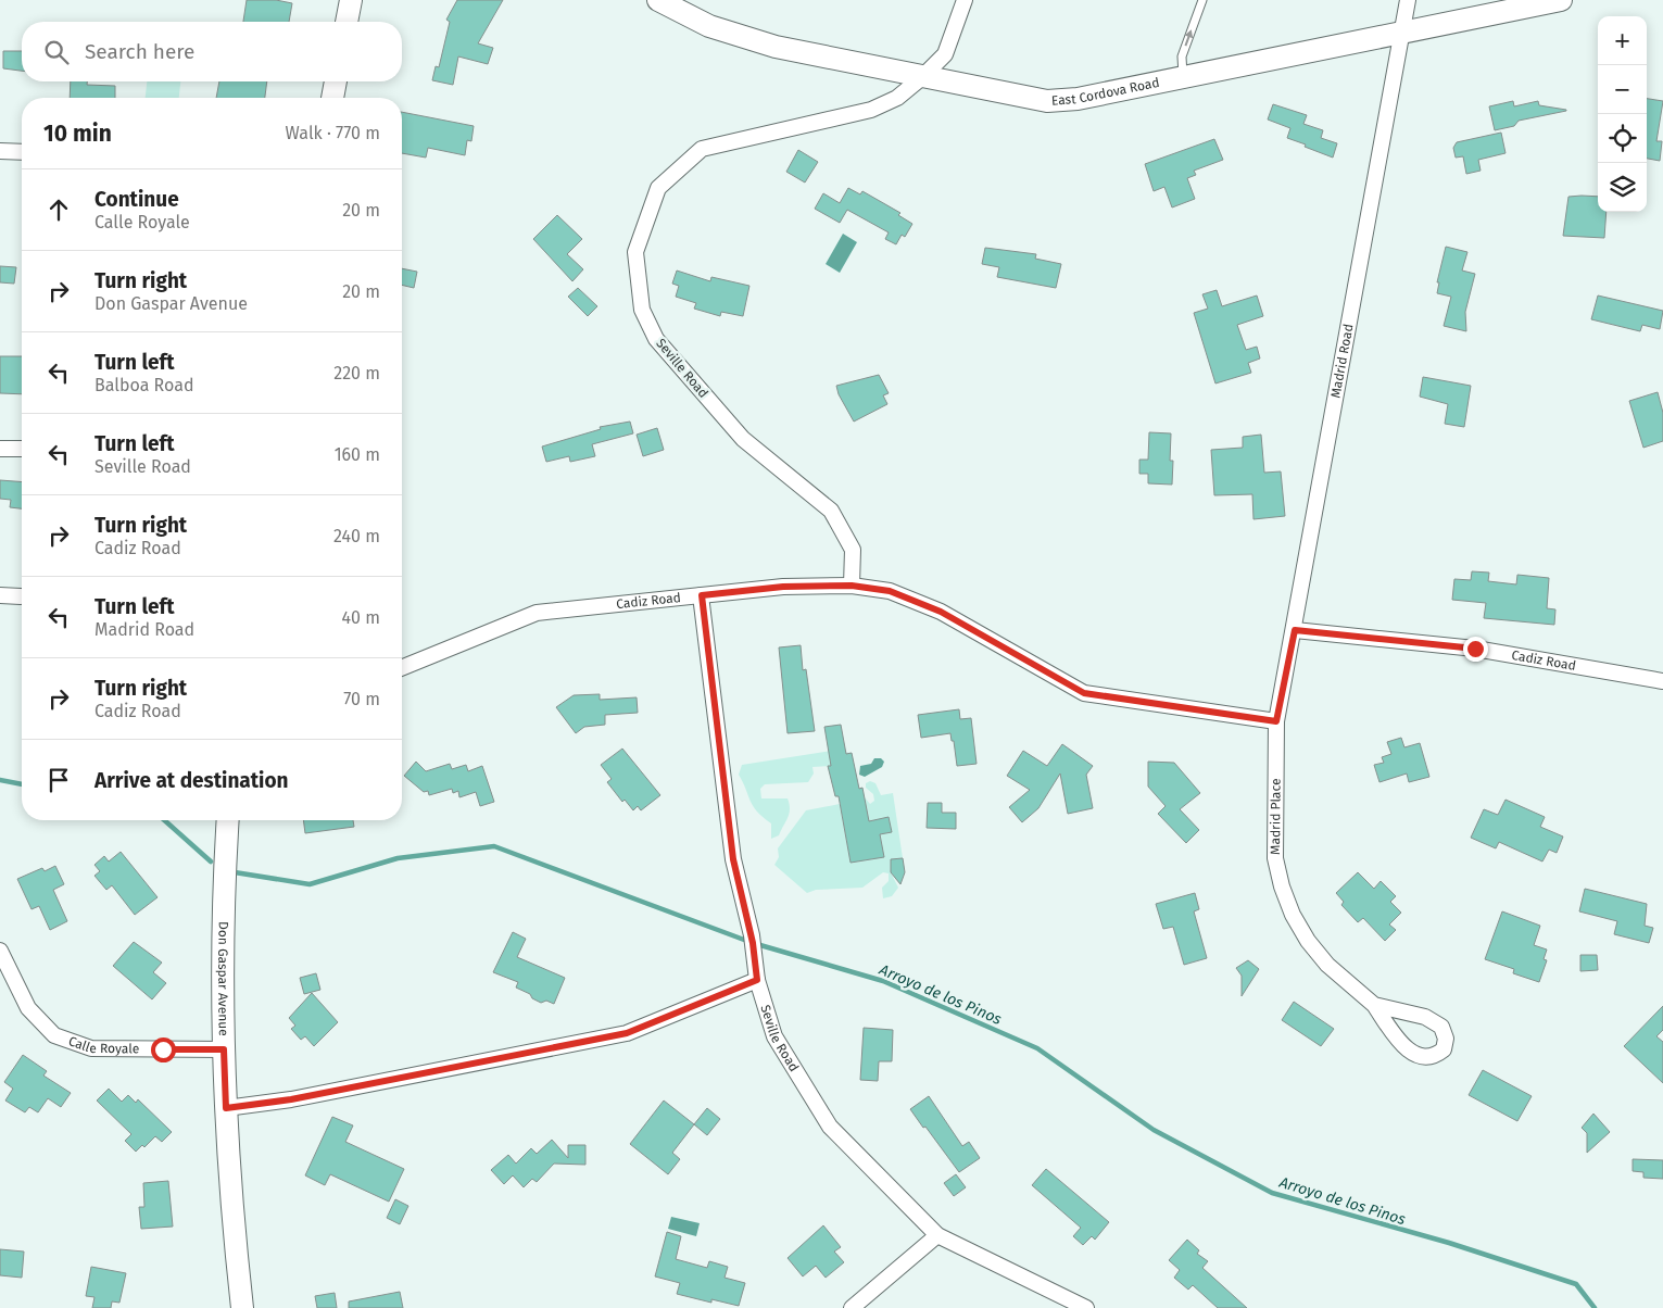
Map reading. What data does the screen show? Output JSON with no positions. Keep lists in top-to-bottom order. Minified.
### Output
{"streets":{"street":["East Cordova Road","Madrid Road","Seville Road","Cadiz Road","Madrid Place","Don Gaspar Avenue","Calle Royale"]},"crossings":[["East Cordova Road","Madrid Road"],["East Cordova Road","Seville Road"],["Madrid Road","Cadiz Road"],["Madrid Road","Madrid Place"],["Seville Road","Cadiz Road"],["Cadiz Road","Madrid Place"],["Don Gaspar Avenue","Calle Royale"]],"water":["Arroyo de los Pinos"],"page":{"map_buttons":["+","−"],"search":"Search here","heading":["10 min","Walk · 770 m"],"list":[["Continue","Calle Royale","20 m"],["Turn right","Don Gaspar Avenue","20 m"],["Turn left","Balboa Road","220 m"],["Turn left","Seville Road","160 m"],["Turn right","Cadiz Road","240 m"],["Turn left","Madrid Road","40 m"],["Turn right","Cadiz Road","70 m"],"Arrive at destination"]}}
